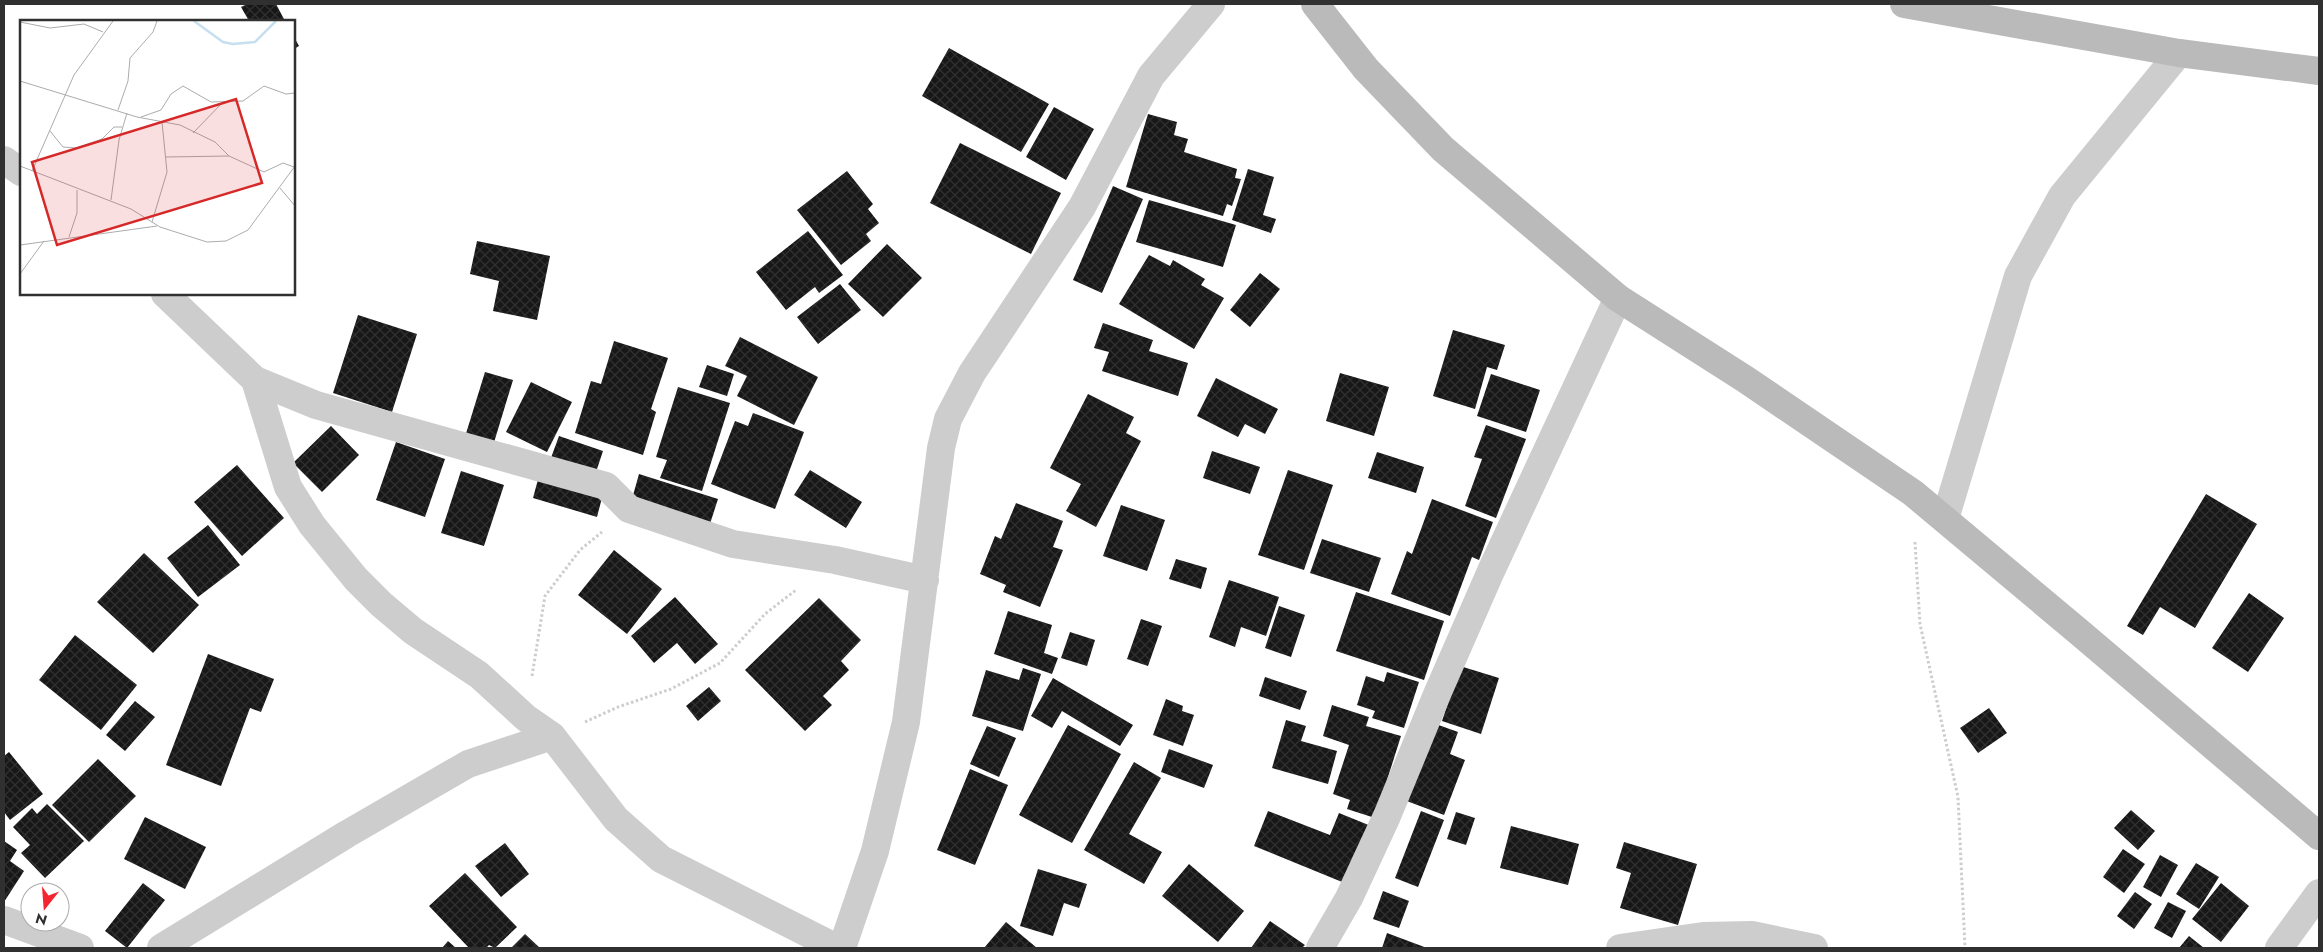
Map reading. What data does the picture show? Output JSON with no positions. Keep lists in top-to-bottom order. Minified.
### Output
{"north":"bottom"}
